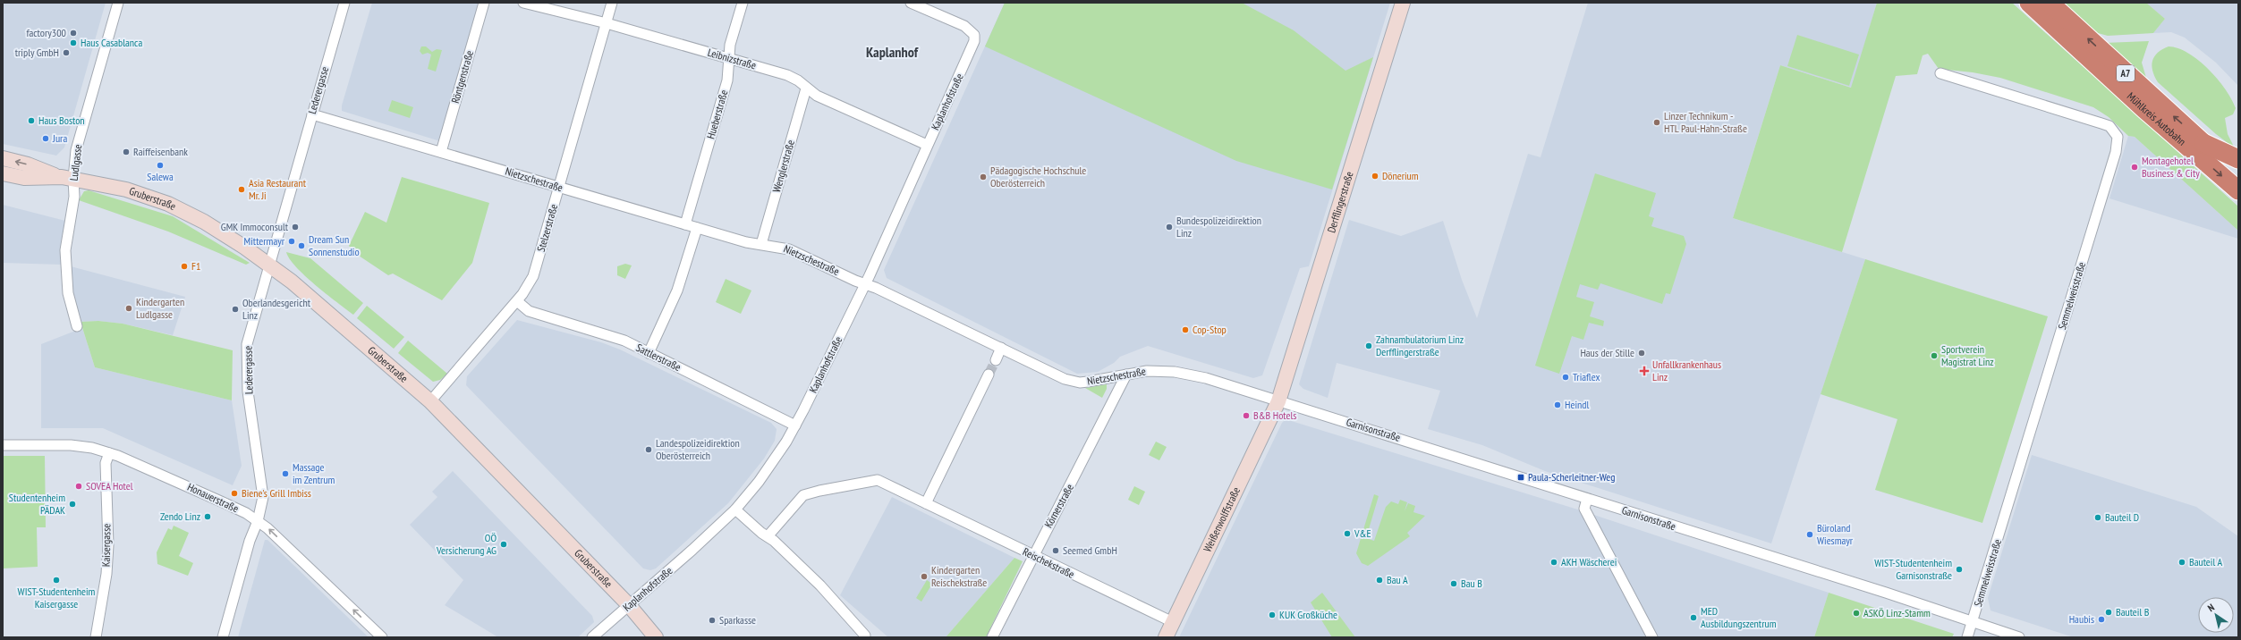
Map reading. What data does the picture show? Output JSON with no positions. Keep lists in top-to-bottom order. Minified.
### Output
{"streets":{"highway":["A7","Mühlkreis Autobahn"],"main road":["Gruberstraße","Derfflingerstraße","Weißenwolffstraße"],"street":["Leibnizstraße","Röntgenstraße","Lederergasse","Kaplanhofstraße","Hueberstraße","Ludlgasse","Wenglerstraße","Nietzschestraße","Stelzerstraße","Semmelweisstraße","Sattlerstraße","Garnisonstraße","Honauerstraße","Körnerstraße","Kaisergasse","Reischekstraße"]},"crossings":[["Leibnizstraße","Kaplanhofstraße"],["Leibnizstraße","Hueberstraße"],["Leibnizstraße","Wenglerstraße"],["Leibnizstraße","Stelzerstraße"],["Röntgenstraße","Nietzschestraße"],["Lederergasse","Nietzschestraße"],["Lederergasse","Gruberstraße"],["Lederergasse","Honauerstraße"],["Kaplanhofstraße","Nietzschestraße"],["Kaplanhofstraße","Gruberstraße"],["Kaplanhofstraße","Sattlerstraße"],["Hueberstraße","Nietzschestraße"],["Ludlgasse","Gruberstraße"],["Wenglerstraße","Nietzschestraße"],["Nietzschestraße","Derfflingerstraße"],["Nietzschestraße","Stelzerstraße"],["Nietzschestraße","Garnisonstraße"],["Nietzschestraße","Körnerstraße"],["Nietzschestraße","Weißenwolffstraße"],["Gruberstraße","Stelzerstraße"],["Derfflingerstraße","Garnisonstraße"],["Derfflingerstraße","Weißenwolffstraße"],["Stelzerstraße","Sattlerstraße"],["Semmelweisstraße","Garnisonstraße"],["Garnisonstraße","Weißenwolffstraße"],["Honauerstraße","Kaisergasse"],["Körnerstraße","Reischekstraße"],["Weißenwolffstraße","Reischekstraße"]],"one_way":["Honauerstraße"],"districts":["Kaplanhof"],"places":{"other":["factory300","Haus Casablanca","triply GmbH","Haus Boston","Linzer Technikum - HTL Paul-Hahn-Straße","Jura","Raiffeisenbank","Salewa","Montagehotel Business & City","Dönerium","Pädagogische Hochschule Oberösterreich","Asia Restaurant Mr. Ji","GMK Immoconsult","Bundespolizeidirektion Linz","Mittermayr","Dream Sun Sonnenstudio","F1","Kindergarten Ludlgasse","Oberlandesgericht Linz","Cop-Stop","Zahnambulatorium Linz Derfflingerstraße","Haus der Stille","Sportverein Magistrat Linz","Triaflex","Heindl","B&B Hotels","Landespolizeidirektion Oberösterreich","Massage im Zentrum","SOVEA Hotel","Biene's Grill Imbiss","Studentenheim PÄDAK","Zendo Linz","Bauteil D","V&E","Büroland Wiesmayr","OÖ Versicherung AG","Seemed GmbH","AKH Wäscherei","Bauteil A","WIST-Studentenheim Garnisonstraße","Kindergarten Reischekstraße","WIST-Studentenheim Kaisergasse","Bau A","Bau B","Bauteil B","ASKÖ Linz-Stamm","KUK Großküche","MED Ausbildungszentrum","Haubis","Sparkasse"],"health":["Unfallkrankenhaus Linz"],"transit":["Paula-Scherleitner-Weg"]},"north":"top left"}
